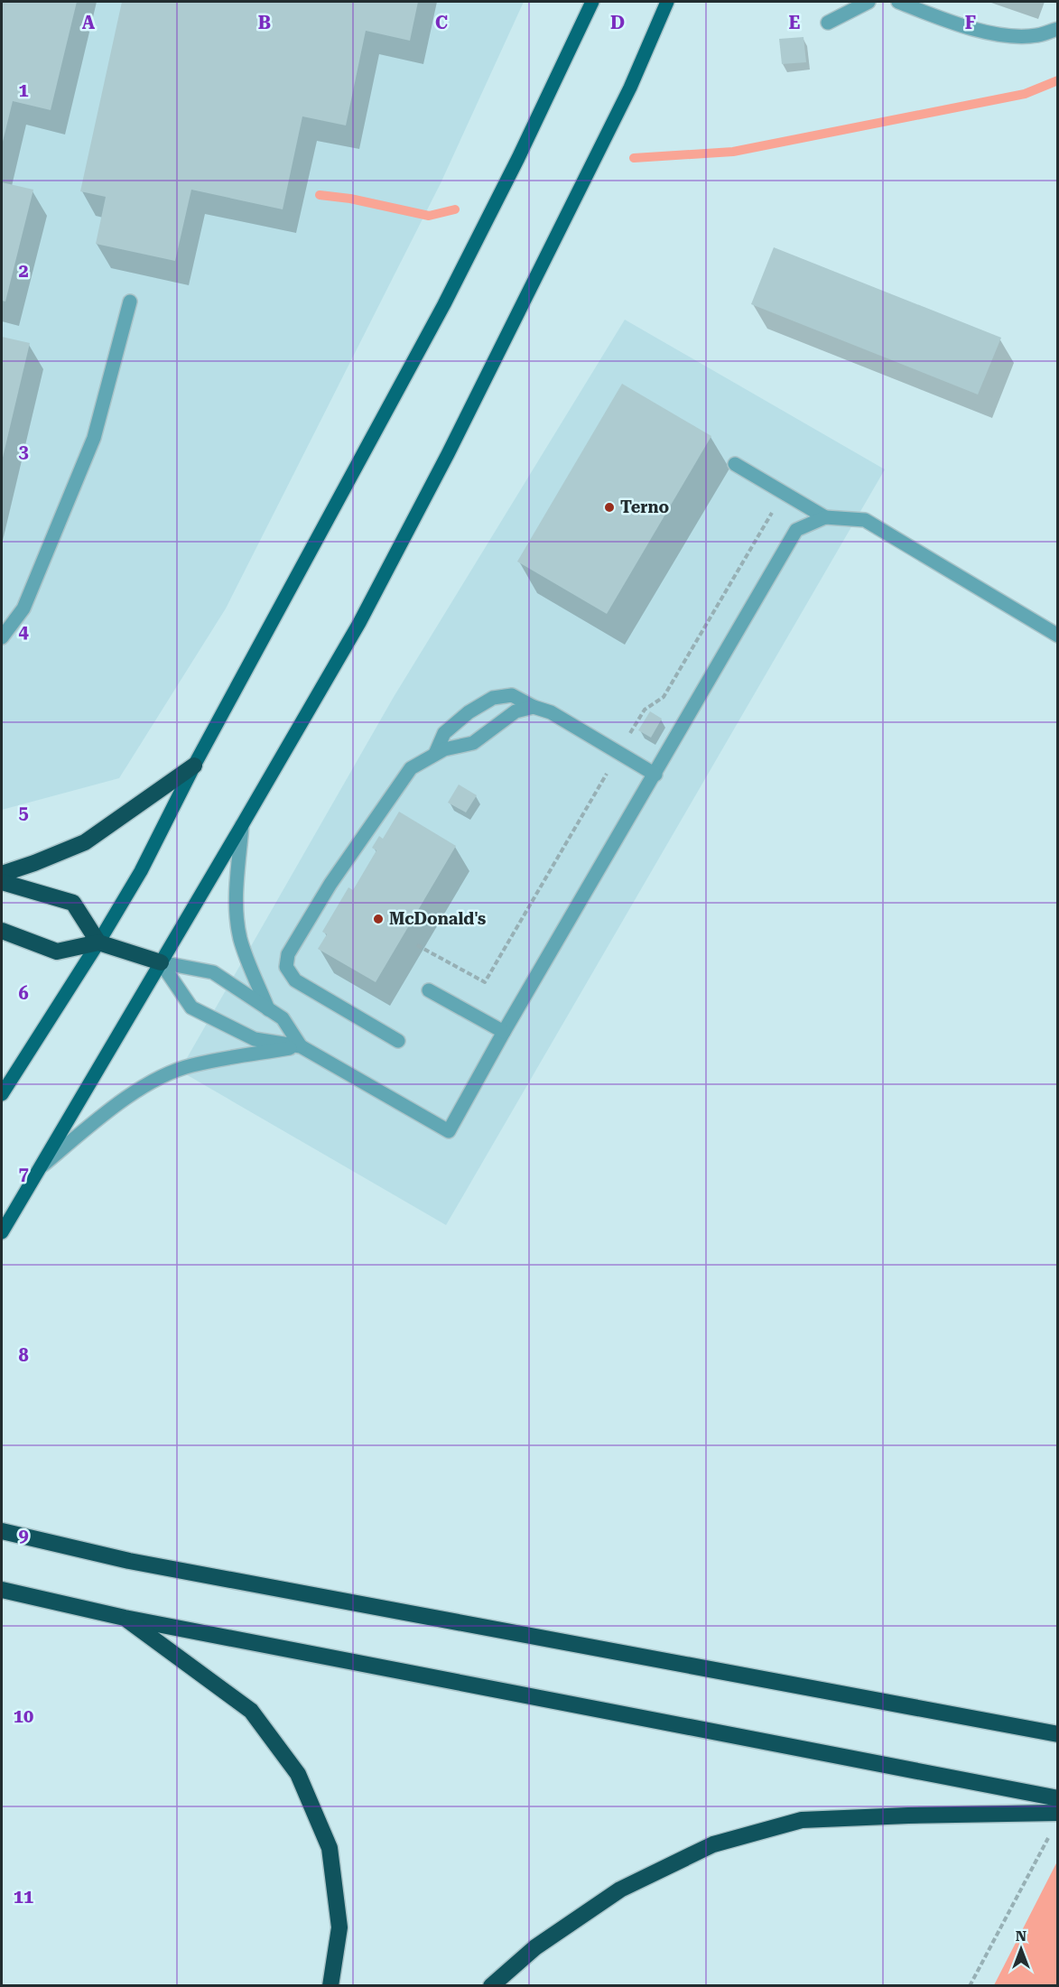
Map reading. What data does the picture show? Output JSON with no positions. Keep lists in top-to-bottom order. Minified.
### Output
{"places":["Terno","McDonald's"],"north":"top","grid":{"columns":["A","B","C","D","E","F"],"rows":["1","2","3","4","5","6","7","8","9","10","11"]}}
